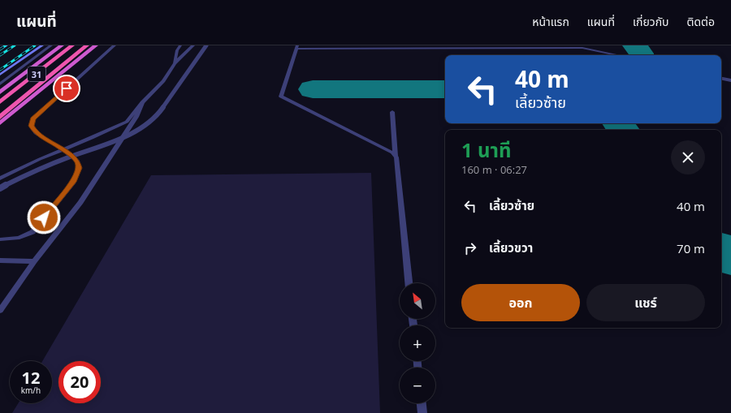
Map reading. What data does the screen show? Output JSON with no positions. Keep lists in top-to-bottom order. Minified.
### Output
{"streets":{"highway":["31"]},"north":"top left","page":{"header":"แผนที่","nav":["หน้าแรก","แผนที่","เกี่ยวกับ","ติดต่อ"],"turn":["40 m","เลี้ยวซ้าย"],"heading":["1 นาที","160 m · 06:27"],"list":[{"name":"เลี้ยวซ้าย","value":"40 m"},{"name":"เลี้ยวขวา","value":"70 m"}],"buttons":["ออก","แชร์"],"map_buttons":["+","−"],"speed":"12 km/h","limit":"20"}}
